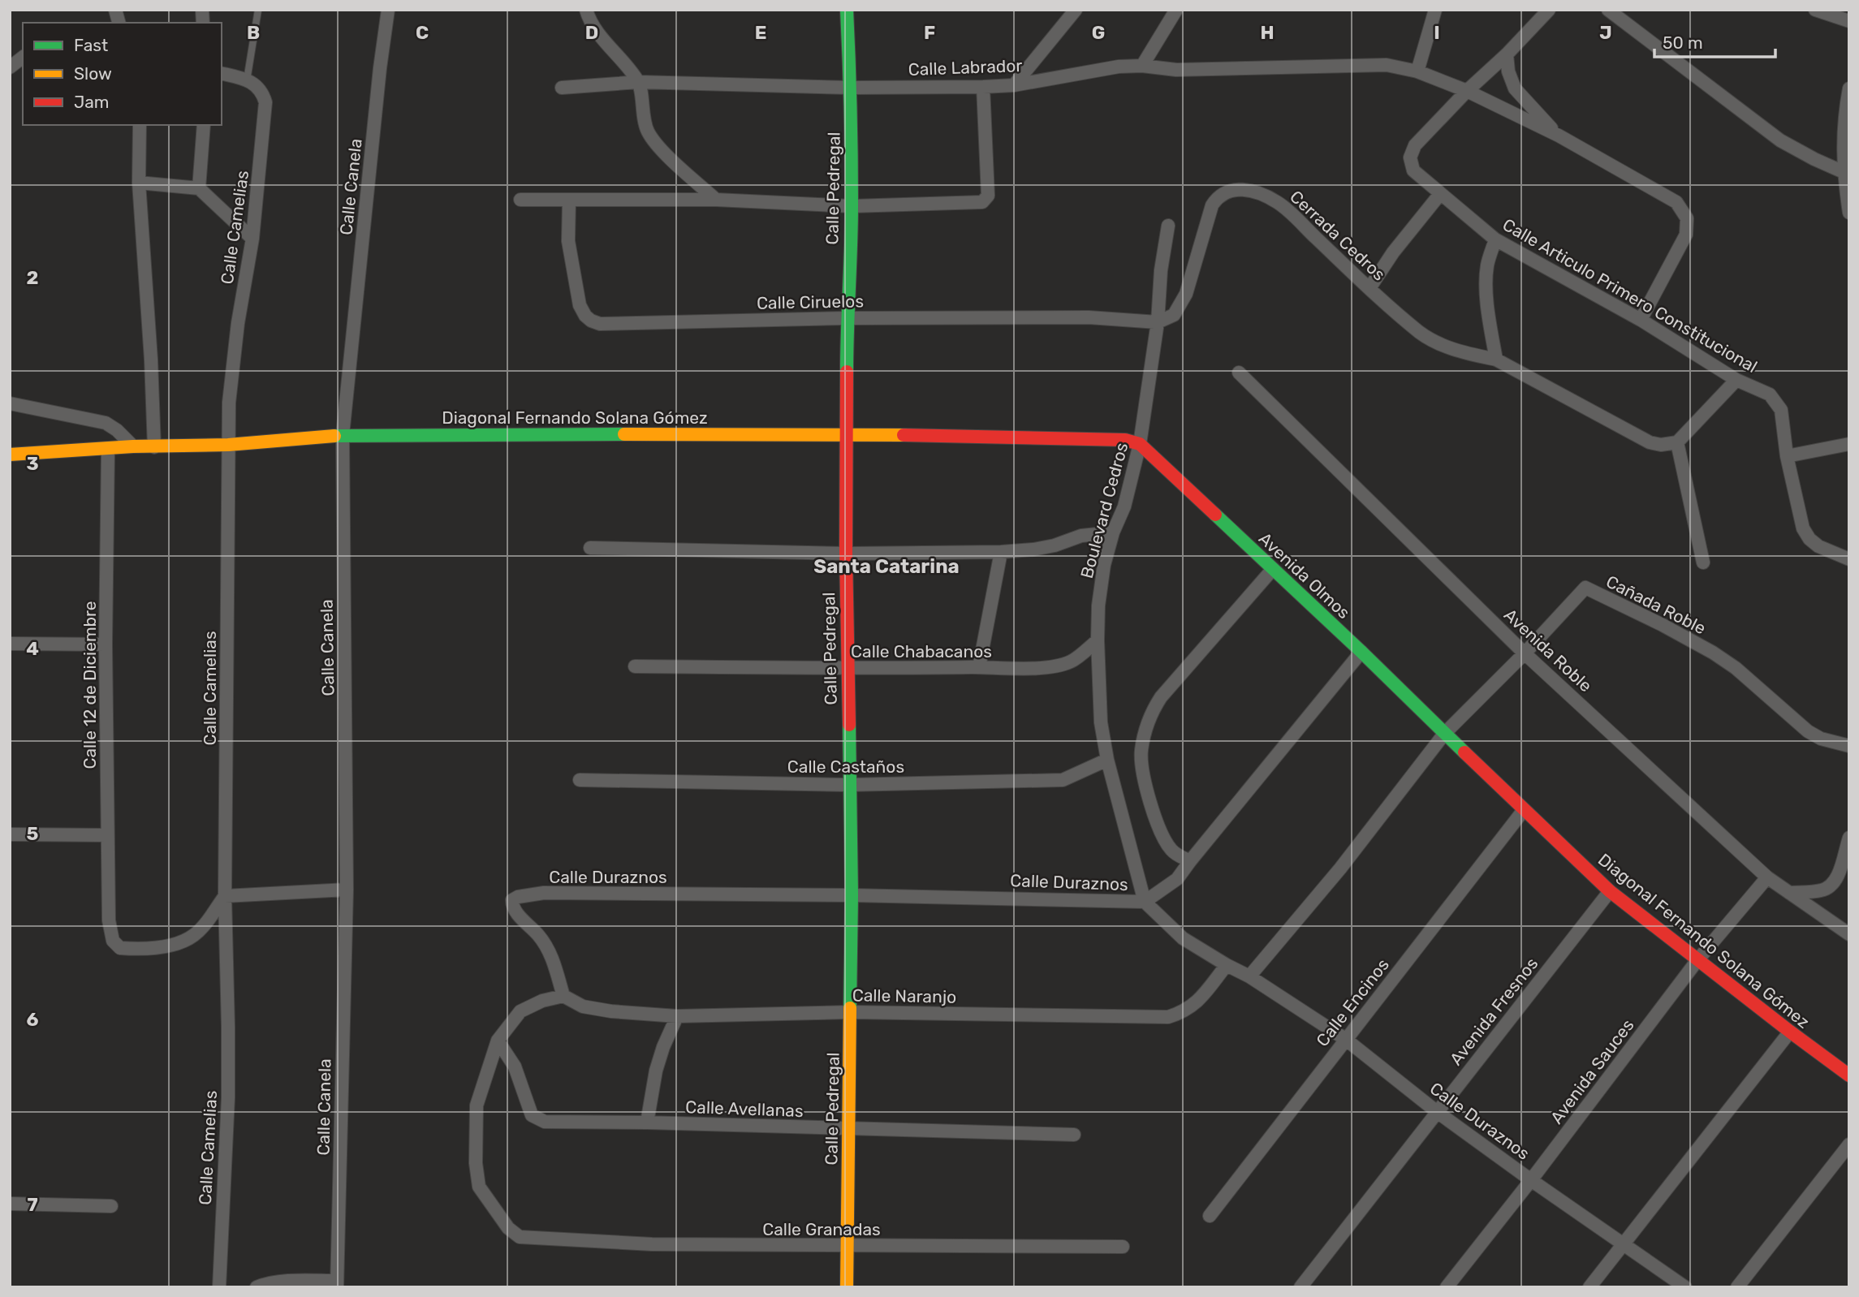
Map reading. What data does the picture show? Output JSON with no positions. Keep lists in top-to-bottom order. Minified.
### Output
{"streets":{"street":["Calle Labrador","Calle Canela","Calle Pedregal","Calle Camelias","Cerrada Cedros","Calle Articulo Primero Constitucional","Calle Ciruelos","Diagonal Fernando Solana Gómez","Boulevard Cedros","Avenida Olmos","Cañada Roble","Avenida Roble","Calle Chabacanos","Calle 12 de Diciembre","Calle Castaños","Calle Duraznos","Calle Naranjo","Calle Encinos","Avenida Fresnos","Avenida Sauces","Calle Avellanas","Calle Granadas"]},"crossings":[["Calle Labrador","Calle Pedregal"],["Calle Labrador","Calle Articulo Primero Constitucional"],["Calle Canela","Diagonal Fernando Solana Gómez"],["Calle Pedregal","Calle Ciruelos"],["Calle Pedregal","Diagonal Fernando Solana Gómez"],["Calle Pedregal","Calle Chabacanos"],["Calle Pedregal","Calle Castaños"],["Calle Pedregal","Calle Duraznos"],["Calle Pedregal","Calle Naranjo"],["Calle Pedregal","Calle Avellanas"],["Calle Pedregal","Calle Granadas"],["Calle Camelias","Diagonal Fernando Solana Gómez"],["Calle Camelias","Calle 12 de Diciembre"],["Cerrada Cedros","Calle Ciruelos"],["Cerrada Cedros","Boulevard Cedros"],["Calle Ciruelos","Boulevard Cedros"],["Diagonal Fernando Solana Gómez","Boulevard Cedros"],["Diagonal Fernando Solana Gómez","Avenida Olmos"],["Diagonal Fernando Solana Gómez","Cañada Roble"],["Diagonal Fernando Solana Gómez","Calle 12 de Diciembre"],["Diagonal Fernando Solana Gómez","Calle Encinos"],["Diagonal Fernando Solana Gómez","Avenida Fresnos"],["Diagonal Fernando Solana Gómez","Avenida Sauces"],["Boulevard Cedros","Avenida Olmos"],["Boulevard Cedros","Calle Chabacanos"],["Boulevard Cedros","Calle Castaños"],["Boulevard Cedros","Calle Duraznos"],["Avenida Olmos","Cañada Roble"],["Cañada Roble","Avenida Roble"],["Cañada Roble","Calle Duraznos"],["Avenida Roble","Avenida Sauces"],["Calle Duraznos","Calle Naranjo"],["Calle Duraznos","Calle Encinos"],["Calle Duraznos","Avenida Fresnos"],["Calle Duraznos","Avenida Sauces"],["Calle Avellanas","Calle Granadas"]],"districts":["Santa Catarina"],"legend":["Fast","Slow","Jam"],"scale_bar":"50 m","grid":{"columns":["B","C","D","E","F","G","H","I","J"],"rows":["2","3","4","5","6","7"]}}
